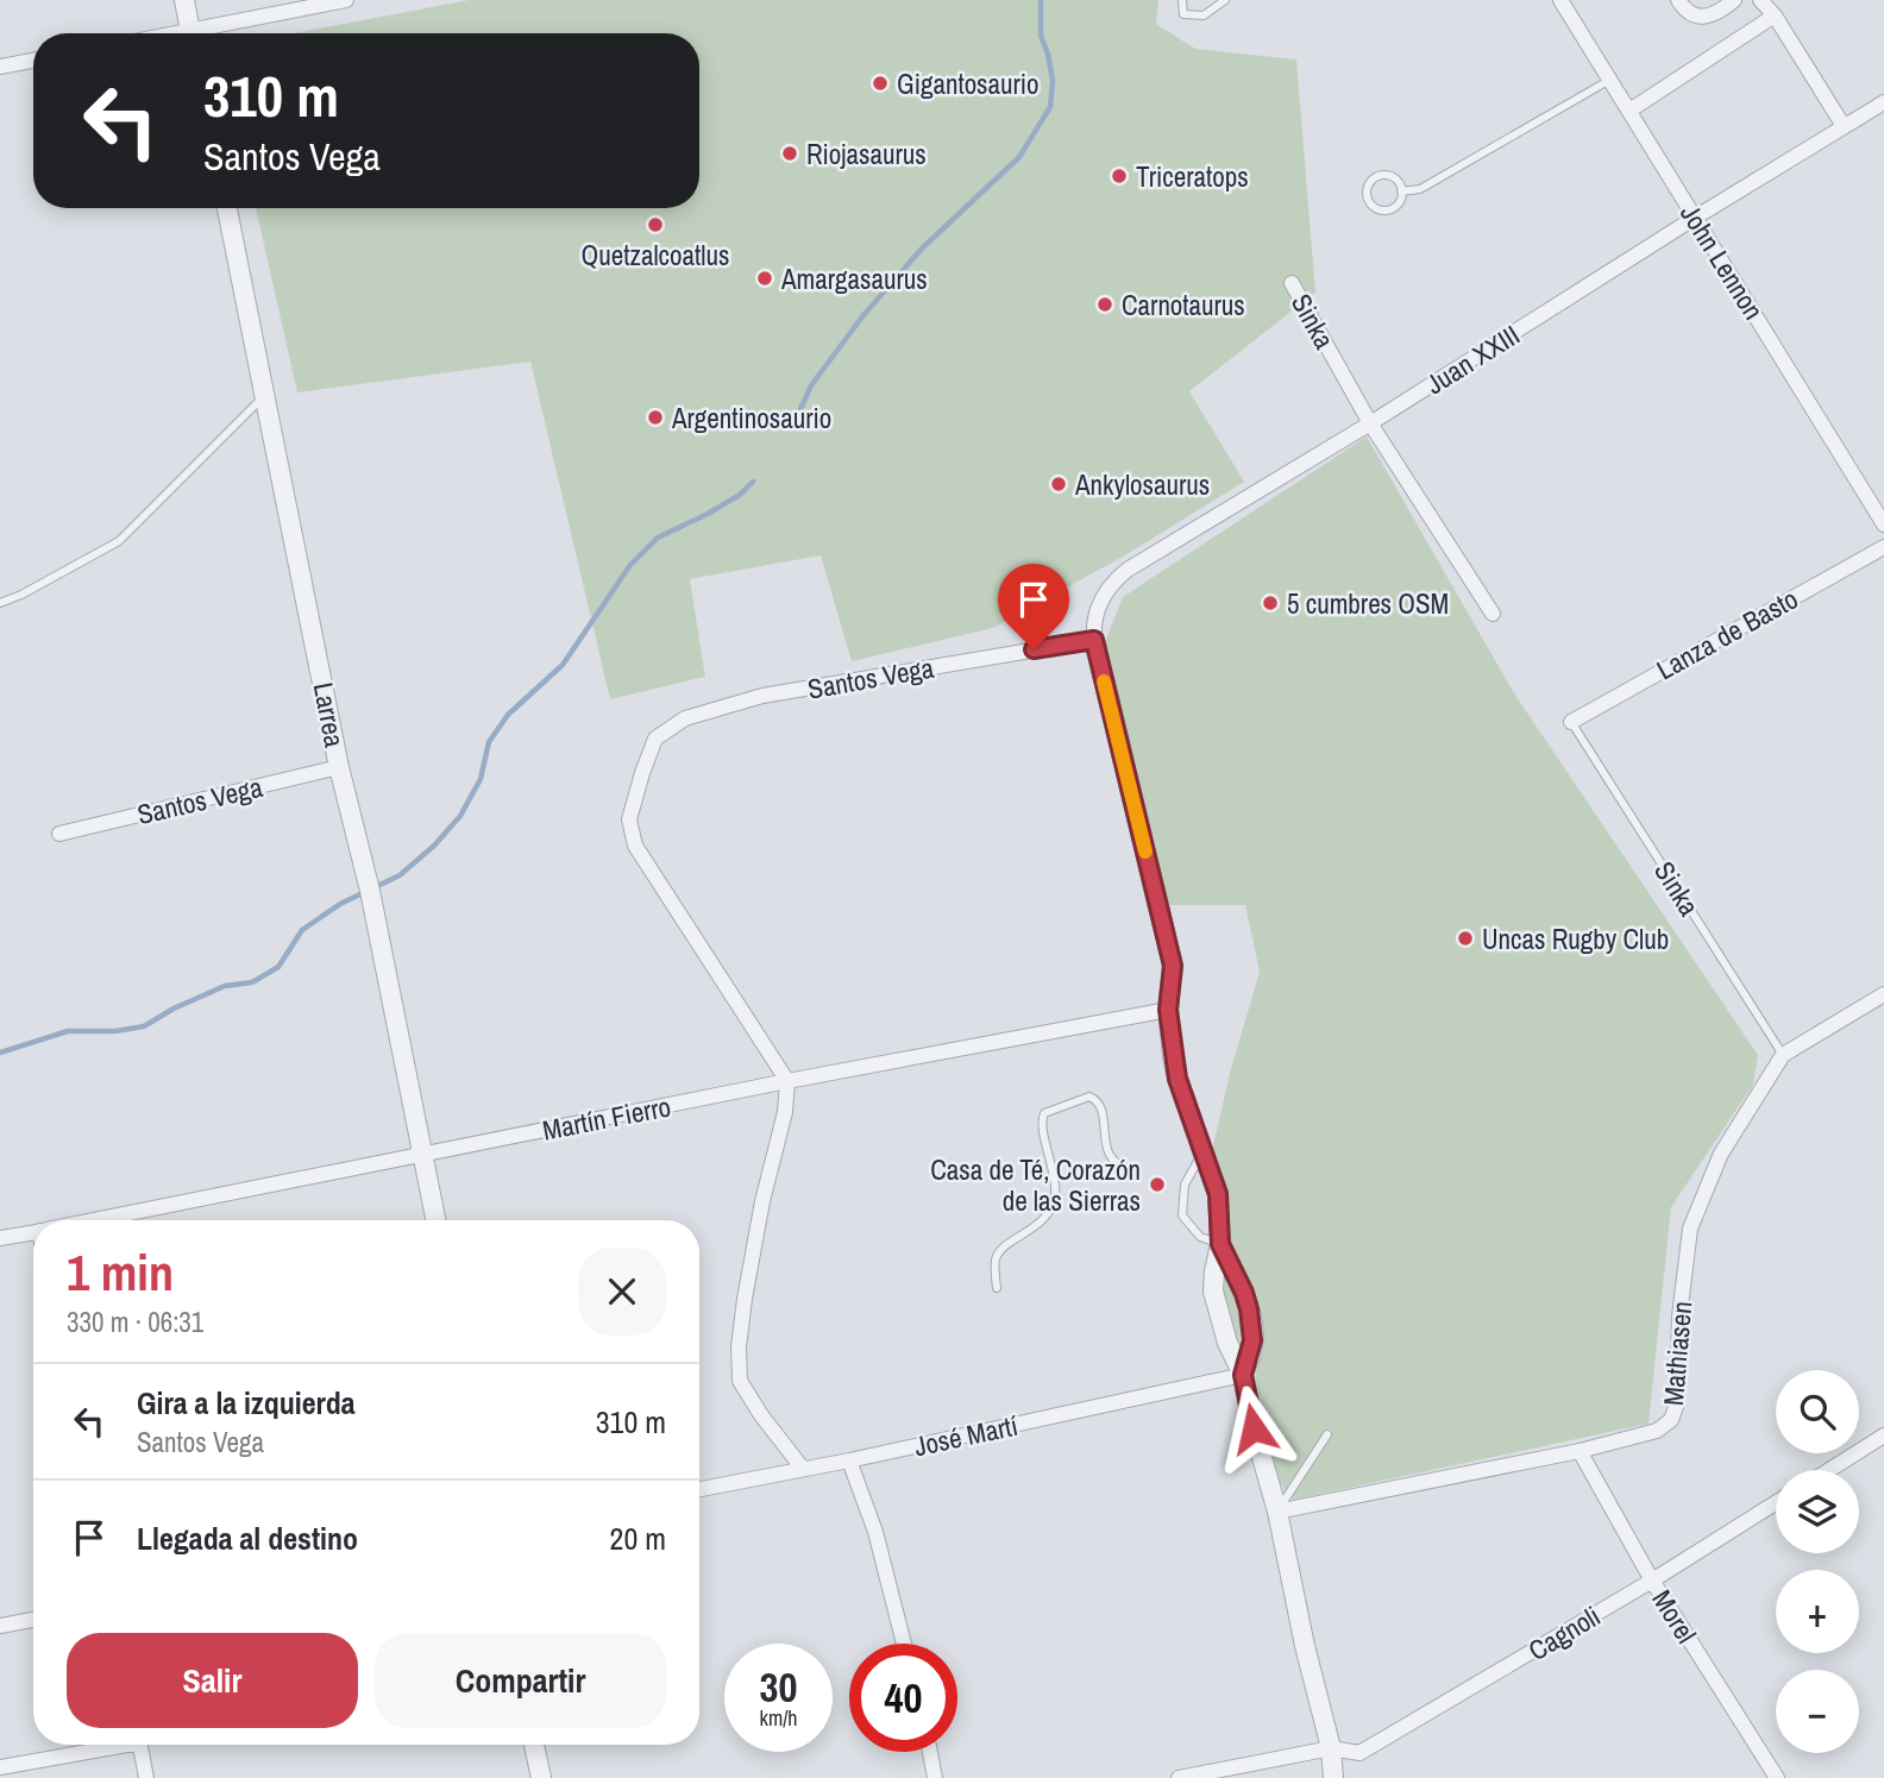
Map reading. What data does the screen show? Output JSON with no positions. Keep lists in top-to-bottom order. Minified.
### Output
{"streets":{"street":["John Lennon","Sinka","Juan XXIII","Lanza de Basto","Santos Vega","Larrea","Martín Fierro","Mathiasen","José Martí","Morel","Cagnoli"]},"crossings":[["John Lennon","Juan XXIII"],["Sinka","Juan XXIII"],["Sinka","Lanza de Basto"],["Sinka","Mathiasen"],["Juan XXIII","Santos Vega"],["Santos Vega","Larrea"],["Santos Vega","Martín Fierro"],["Larrea","Martín Fierro"],["Mathiasen","Morel"],["Morel","Cagnoli"]],"places":["Gigantosaurio","Riojasaurus","Triceratops","Quetzalcoatlus","Amargasaurus","Carnotaurus","Argentinosaurio","Ankylosaurus","5 cumbres OSM","Uncas Rugby Club","Casa de Té, Corazón de las Sierras"],"page":{"turn":["310 m","Santos Vega"],"heading":["1 min","330 m · 06:31"],"list":[{"name":"Gira a la izquierda","note":"Santos Vega","value":"310 m"},{"name":"Llegada al destino","value":"20 m"}],"map_buttons":["+","−"],"buttons":["Salir","Compartir"],"speed":"30 km/h","limit":"40"}}
